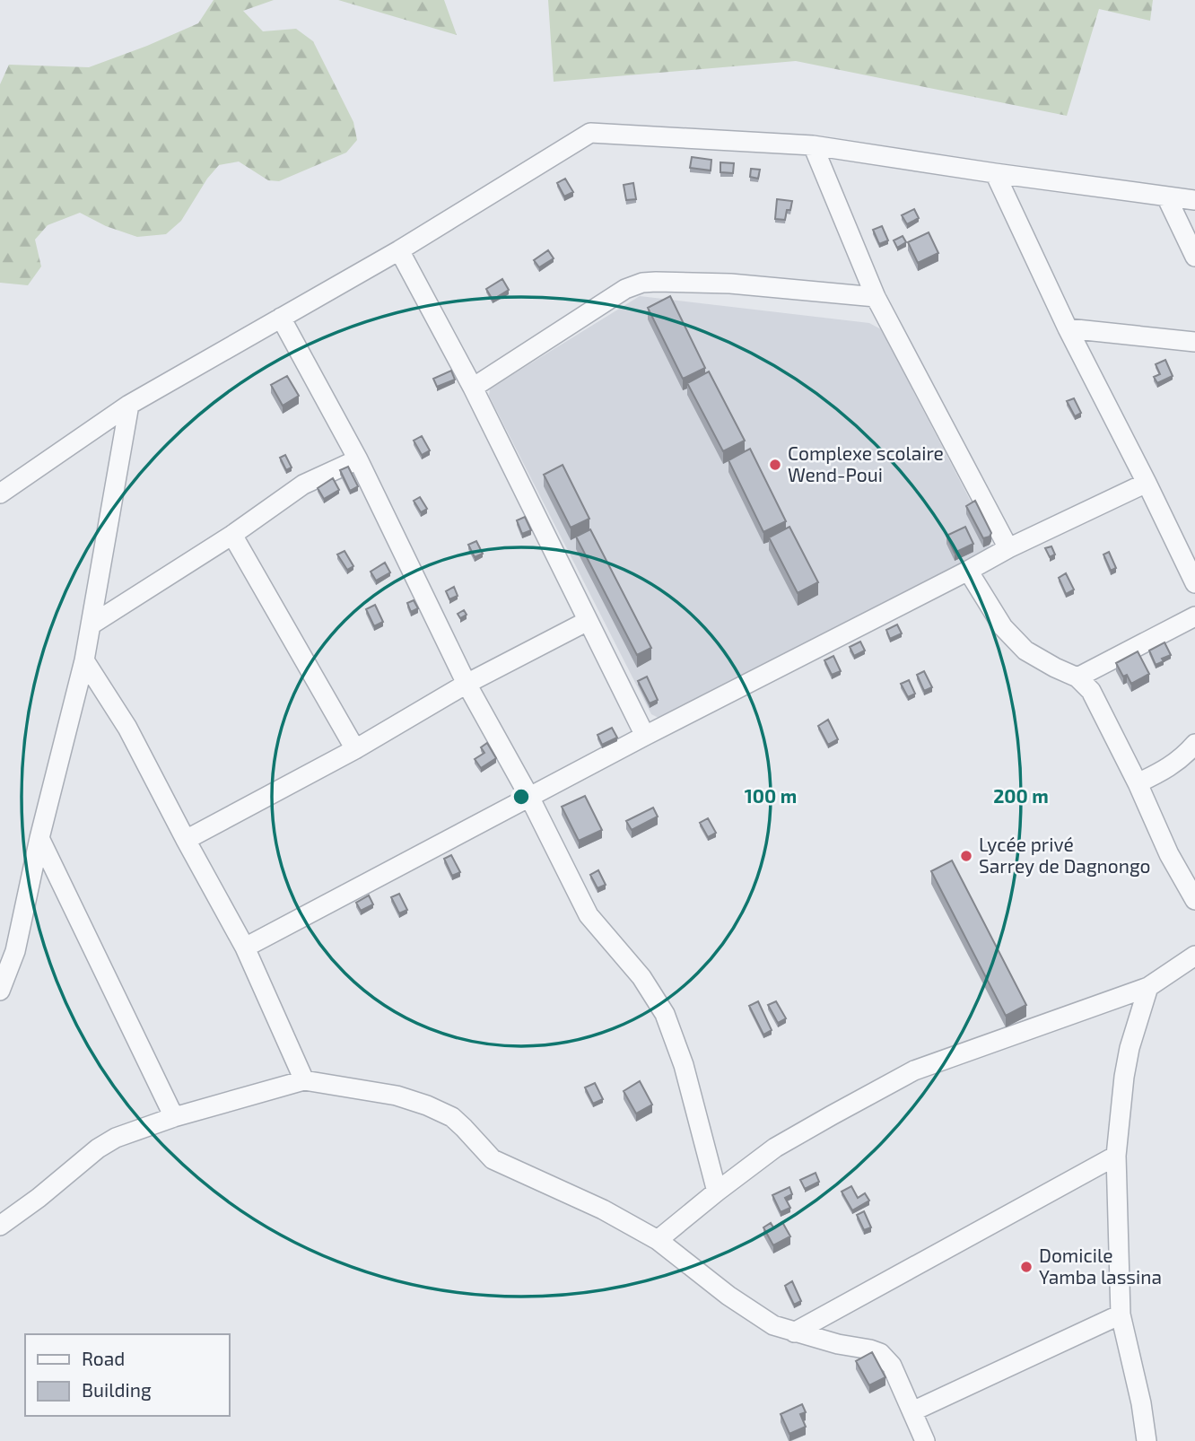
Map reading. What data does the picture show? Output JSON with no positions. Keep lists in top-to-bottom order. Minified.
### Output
{"places":["Complexe scolaire Wend-Poui","Lycée privé Sarrey de Dagnongo","Domicile Yamba lassina"],"legend":["Road","Building"],"rings":["100 m","200 m"]}
